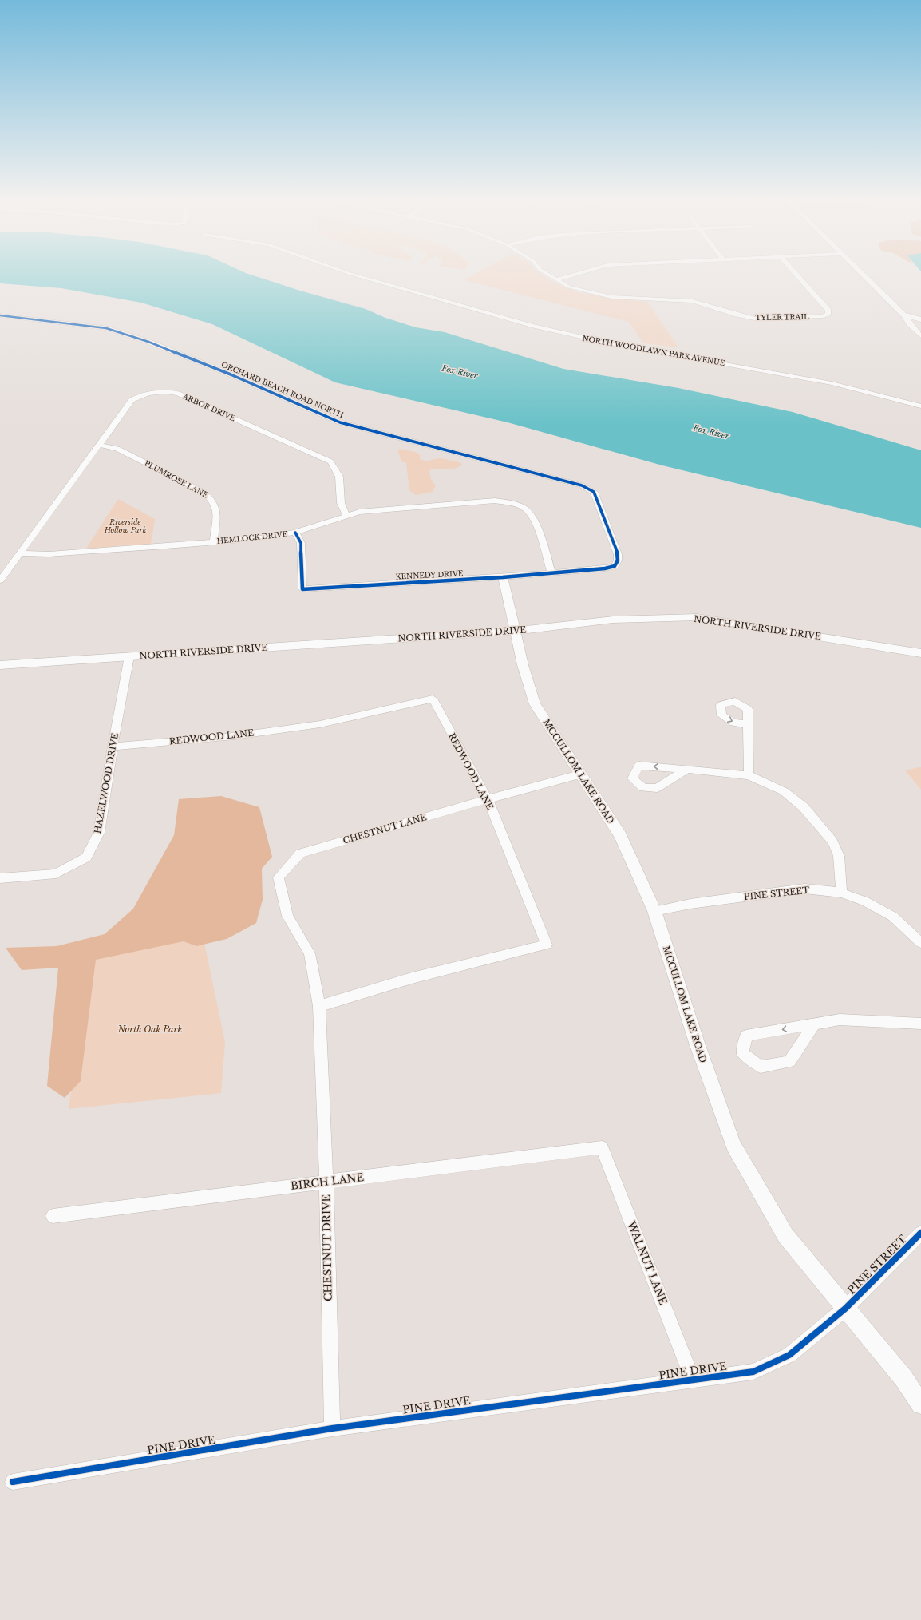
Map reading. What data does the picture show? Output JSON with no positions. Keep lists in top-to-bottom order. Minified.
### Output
{"streets":{"street":["TYLER TRAIL","NORTH WOODLAWN PARK AVENUE","ORCHARD BEACH ROAD NORTH","ARBOR DRIVE","PLUMROSE LANE","HEMLOCK DRIVE","KENNEDY DRIVE","NORTH RIVERSIDE DRIVE","REDWOOD LANE","MCCULLOM LAKE ROAD","HAZELWOOD DRIVE","CHESTNUT LANE","PINE STREET","BIRCH LANE","CHESTNUT DRIVE","WALNUT LANE","PINE DRIVE"]},"crossings":[["ORCHARD BEACH ROAD NORTH","KENNEDY DRIVE"],["ARBOR DRIVE","PLUMROSE LANE"],["ARBOR DRIVE","HEMLOCK DRIVE"],["PLUMROSE LANE","HEMLOCK DRIVE"],["HEMLOCK DRIVE","KENNEDY DRIVE"],["KENNEDY DRIVE","MCCULLOM LAKE ROAD"],["NORTH RIVERSIDE DRIVE","MCCULLOM LAKE ROAD"],["NORTH RIVERSIDE DRIVE","HAZELWOOD DRIVE"],["REDWOOD LANE","HAZELWOOD DRIVE"],["REDWOOD LANE","CHESTNUT LANE"],["REDWOOD LANE","CHESTNUT DRIVE"],["MCCULLOM LAKE ROAD","CHESTNUT LANE"],["MCCULLOM LAKE ROAD","PINE STREET"],["MCCULLOM LAKE ROAD","PINE DRIVE"],["CHESTNUT LANE","CHESTNUT DRIVE"],["PINE STREET","PINE DRIVE"],["BIRCH LANE","CHESTNUT DRIVE"],["BIRCH LANE","WALNUT LANE"],["CHESTNUT DRIVE","PINE DRIVE"],["WALNUT LANE","PINE DRIVE"]],"water":["Fox River"],"parks":["Riverside Hollow Park","North Oak Park"]}
